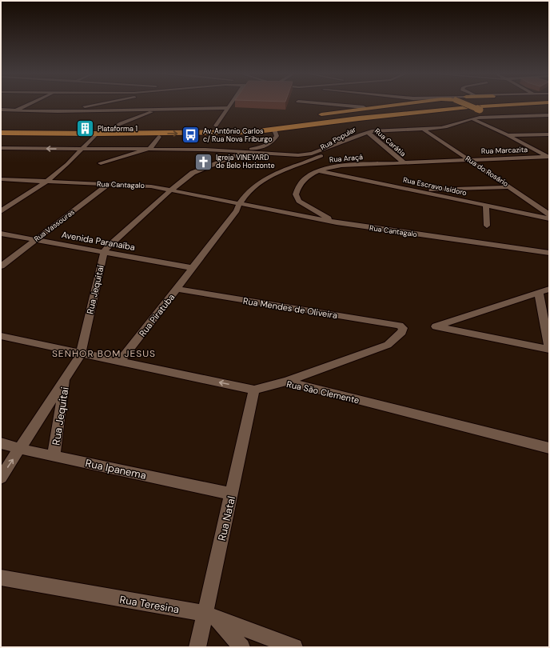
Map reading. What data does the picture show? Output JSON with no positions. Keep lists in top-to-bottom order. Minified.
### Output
{"streets":{"street":["Rua Popular","Rua Carátia","Rua Marcazita","Rua Araçá","Rua do Rosário","Rua Cantagalo","Rua Escravo Isidoro","Rua Vassouras","Avenida Paranaíba","Rua Jequitaí","Rua Mendes de Oliveira","Rua Piratuba","Rua São Clemente","Rua Jequitai","Rua Ipanema","Rua Natal","Rua Teresina"]},"crossings":[["Rua Popular","Rua Carátia"],["Rua Popular","Rua do Rosário"],["Rua Popular","Rua Cantagalo"],["Rua Carátia","Rua Marcazita"],["Rua Carátia","Rua Araçá"],["Rua Marcazita","Rua Araçá"],["Rua Marcazita","Rua do Rosário"],["Rua Araçá","Rua Cantagalo"],["Rua Araçá","Rua Escravo Isidoro"],["Rua Cantagalo","Rua Vassouras"],["Rua Cantagalo","Rua Jequitaí"],["Rua Vassouras","Avenida Paranaíba"],["Avenida Paranaíba","Rua Jequitaí"],["Avenida Paranaíba","Rua Piratuba"],["Rua Jequitaí","Rua São Clemente"],["Rua Jequitaí","Rua Jequitai"],["Rua Jequitaí","Rua Ipanema"],["Rua Mendes de Oliveira","Rua Piratuba"],["Rua Mendes de Oliveira","Rua São Clemente"],["Rua Piratuba","Rua São Clemente"],["Rua São Clemente","Rua Natal"],["Rua Jequitai","Rua Ipanema"],["Rua Ipanema","Rua Natal"],["Rua Natal","Rua Teresina"]],"districts":["SENHOR BOM JESUS"],"places":{"building":["Plataforma 1"],"bus stop":["Av. Antônio Carlos c/ Rua Nova Friburgo"],"church":["Igreja VINEYARD de Belo Horizonte"]}}
